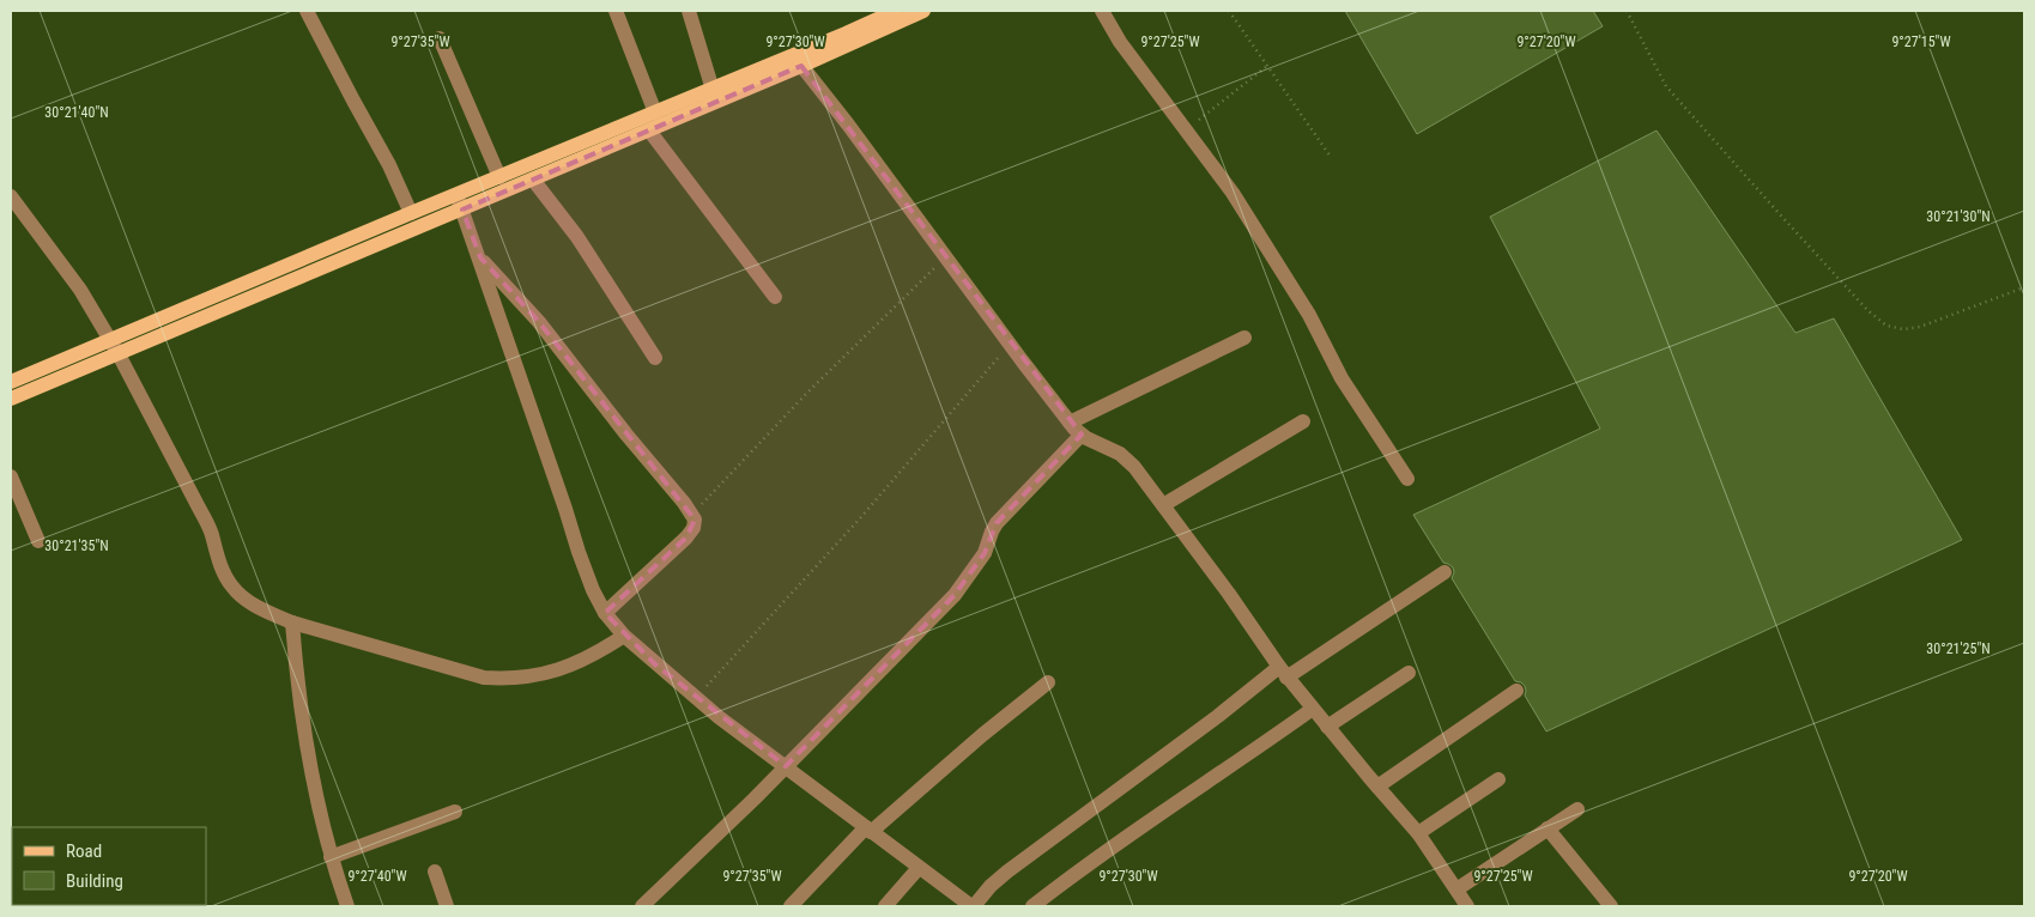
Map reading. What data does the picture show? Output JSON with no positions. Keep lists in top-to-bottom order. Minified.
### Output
{"legend":["Road","Building"],"coordinates":["9°27'35\"W","9°27'30\"W","9°27'25\"W","9°27'20\"W","9°27'15\"W","30°21'40\"N","30°21'30\"N","30°21'35\"N","30°21'25\"N","9°27'40\"W"]}
